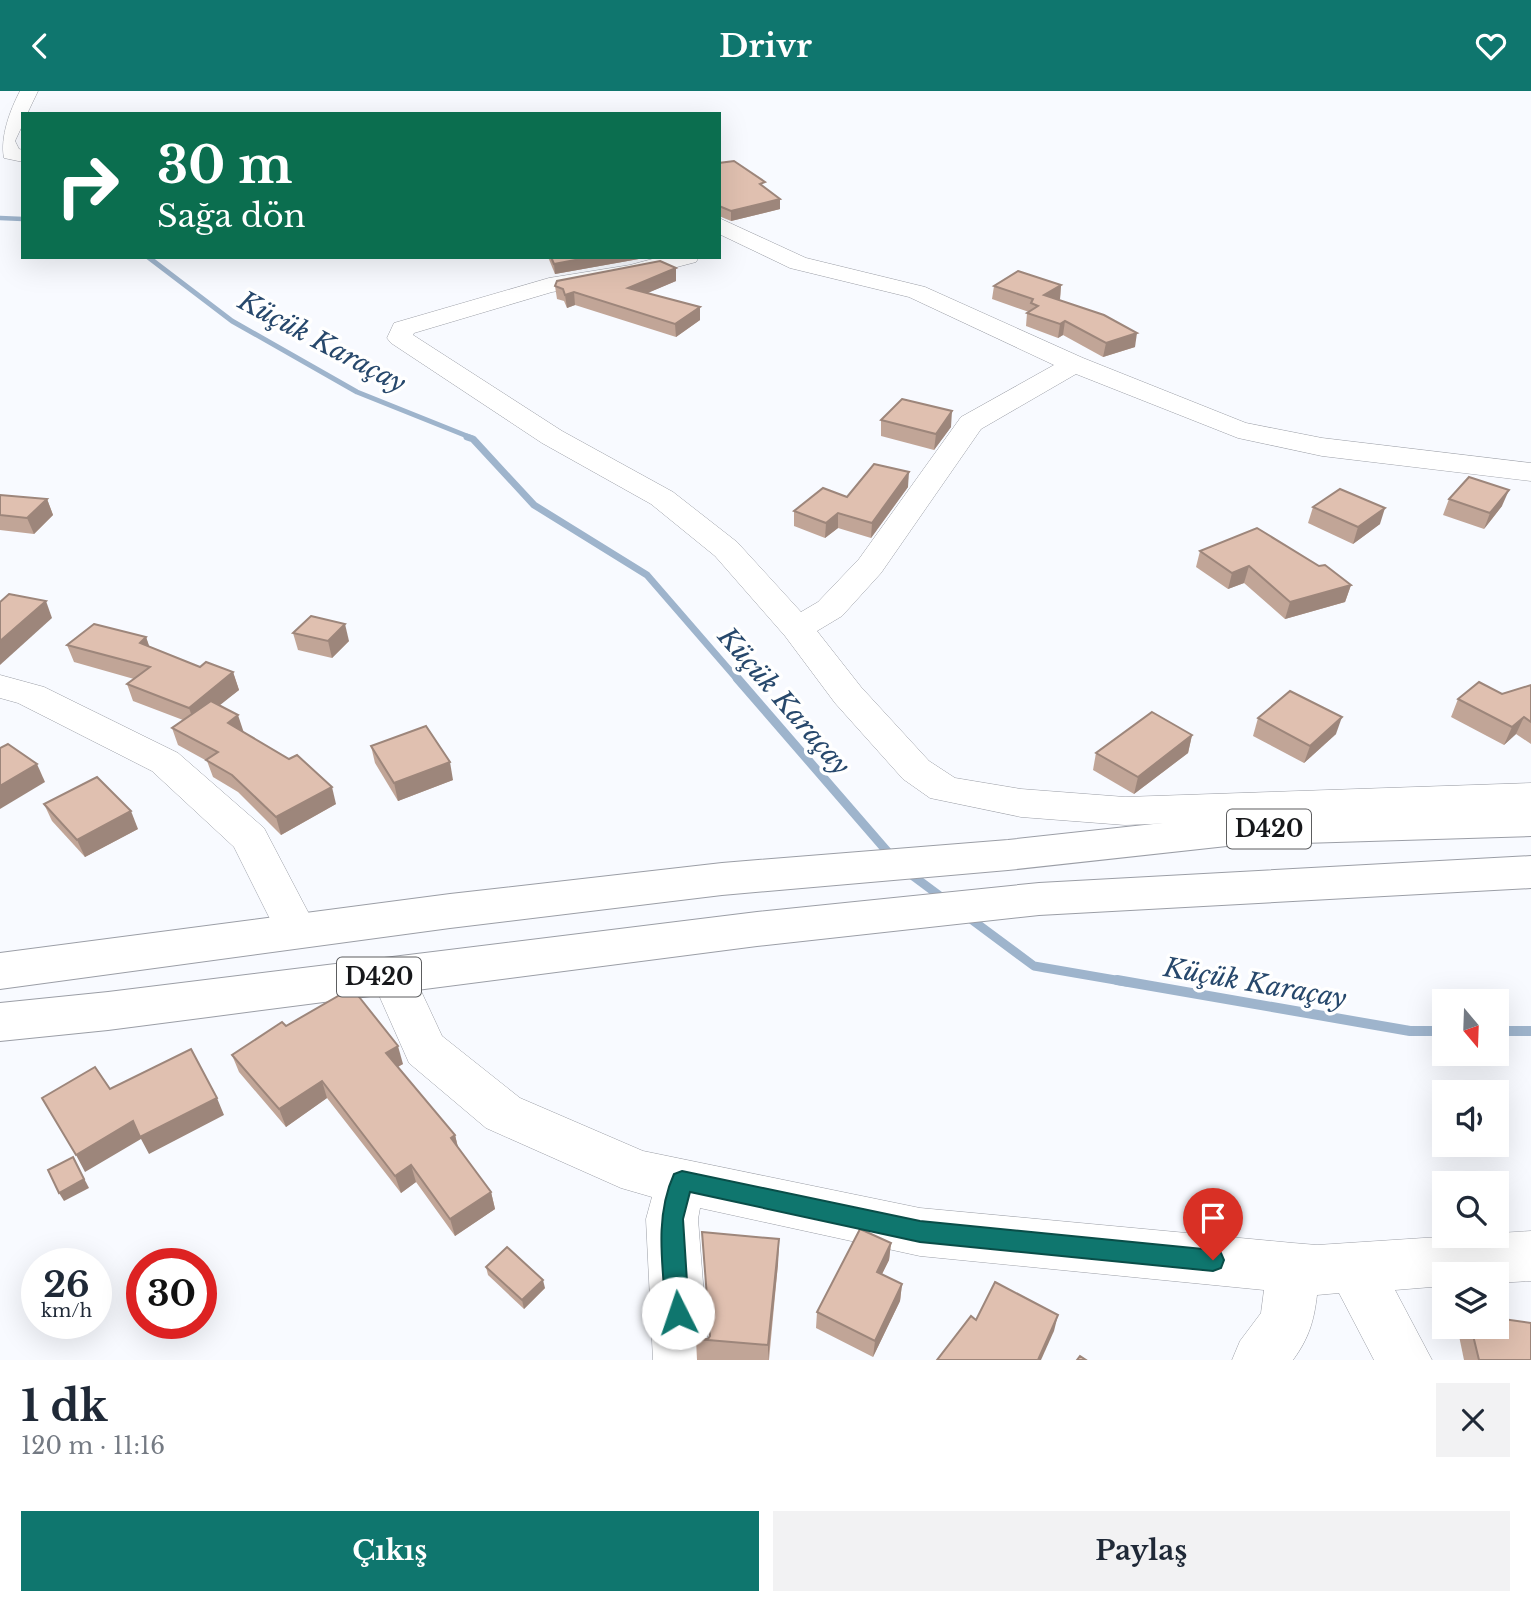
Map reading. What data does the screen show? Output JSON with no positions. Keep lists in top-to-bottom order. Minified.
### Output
{"streets":{"highway":["D420"]},"water":["Küçük Karaçay"],"north":"bottom","page":{"header":"Drivr","turn":["30 m","Sağa dön"],"speed":"26 km/h","limit":"30","heading":["1 dk","120 m · 11:16"],"buttons":["Çıkış","Paylaş"]}}
